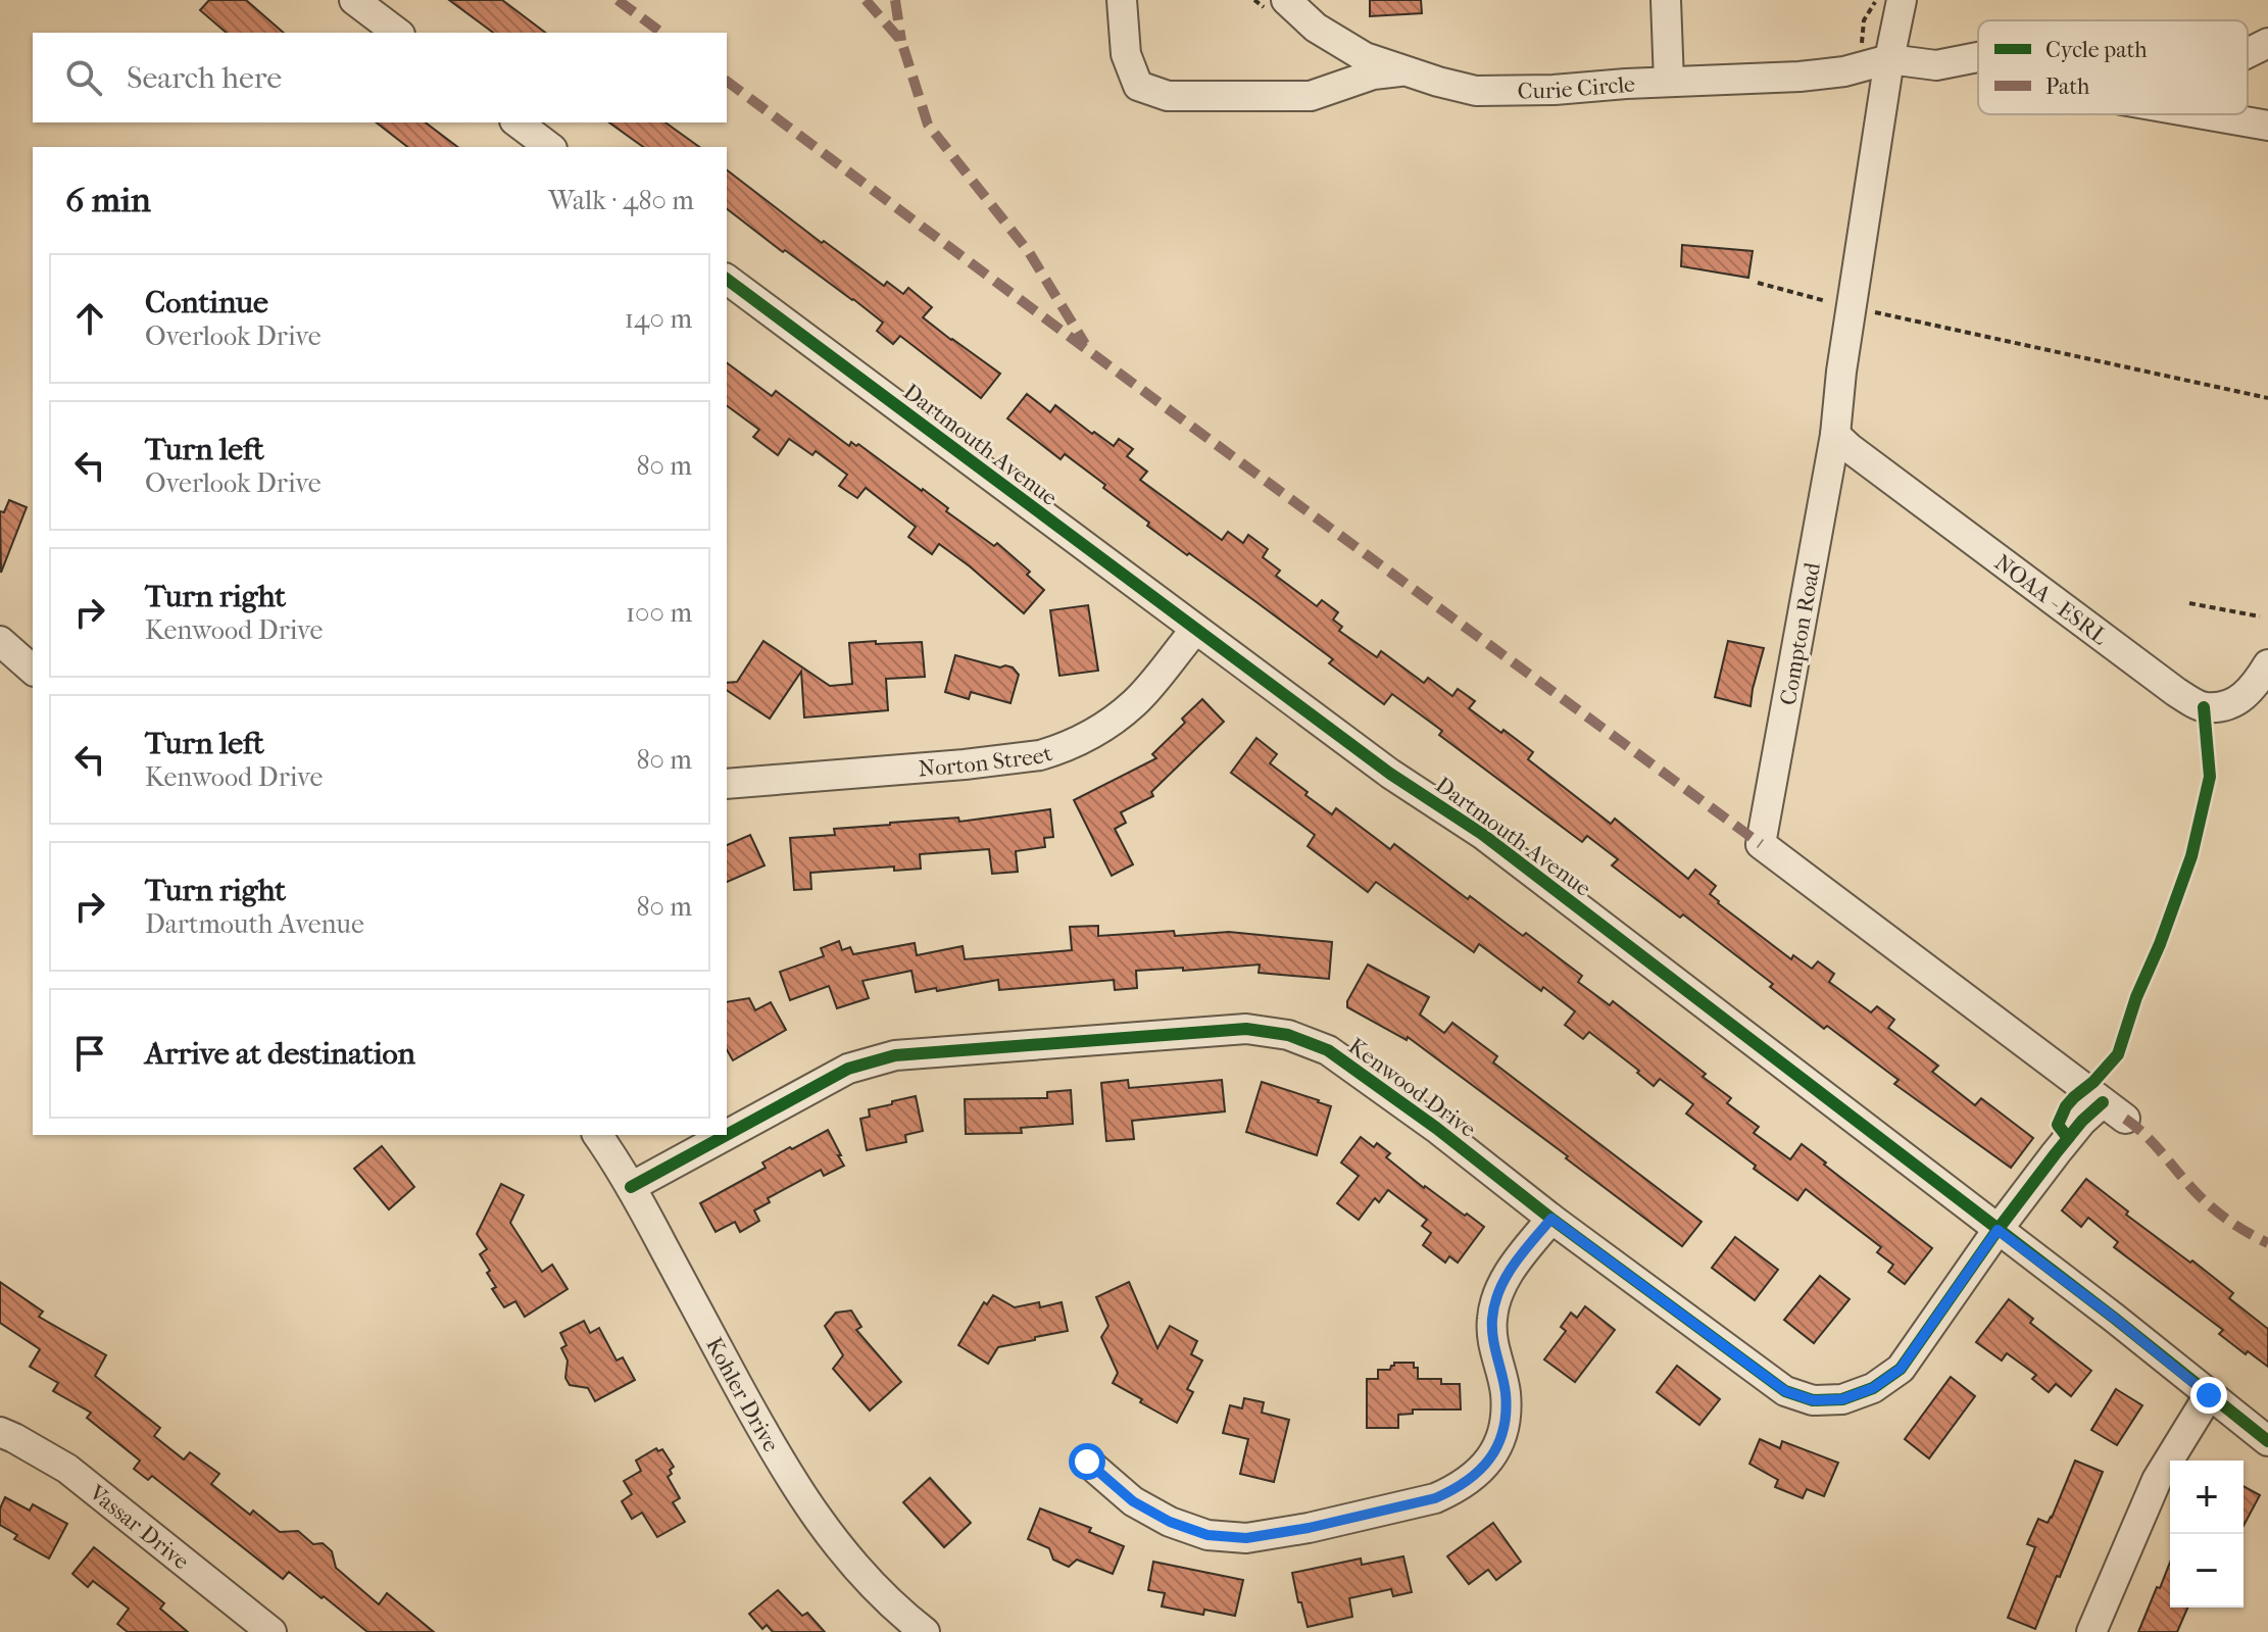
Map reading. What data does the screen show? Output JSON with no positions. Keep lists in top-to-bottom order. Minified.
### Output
{"streets":{"street":["Curie Circle","Dartmouth Avenue","NOAA - ESRL","Compton Road","Norton Street","Kenwood Drive","Kohler Drive","Vassar Drive"]},"crossings":[["Curie Circle","Compton Road"],["Dartmouth Avenue","Compton Road"],["Dartmouth Avenue","Norton Street"],["Dartmouth Avenue","Kenwood Drive"],["NOAA - ESRL","Compton Road"],["Compton Road","Kenwood Drive"],["Kenwood Drive","Kohler Drive"]],"legend":["Cycle path","Path"],"page":{"search":"Search here","heading":["6 min","Walk · 480 m"],"list":[["Continue","Overlook Drive","140 m"],["Turn left","Overlook Drive","80 m"],["Turn right","Kenwood Drive","100 m"],["Turn left","Kenwood Drive","80 m"],["Turn right","Dartmouth Avenue","80 m"],"Arrive at destination"],"map_buttons":["+","−"]}}
